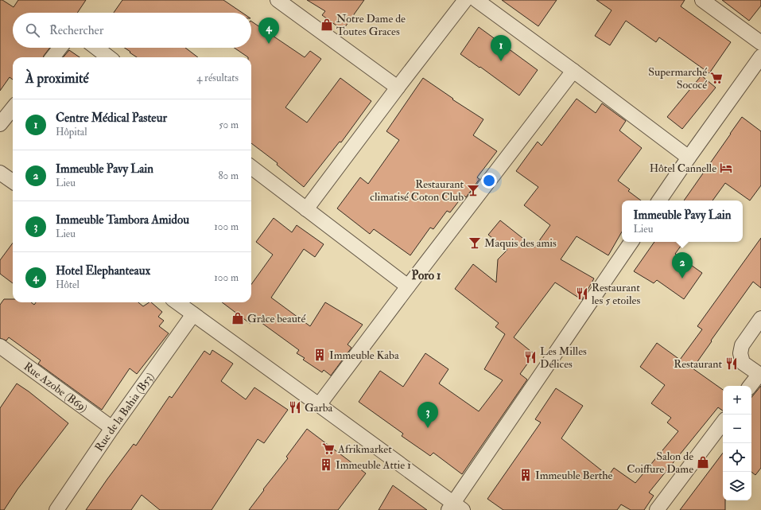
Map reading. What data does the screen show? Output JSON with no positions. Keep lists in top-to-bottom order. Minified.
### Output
{"streets":{"street":["Rue Azobe (B69)","Rue de la Bahia (B53)"]},"crossings":[["Rue Azobe (B69)","Rue de la Bahia (B53)"]],"districts":["Poro 1"],"places":{"shop":["Notre Dame de Toutes Graces","Grâce beauté","Salon de Coiffure Dame"],"supermarket":["Supermarché Sococé","Afrikmarket"],"hotel":["Hôtel Cannelle"],"bar":["Restaurant climatisé Coton Club","Maquis des amis"],"restaurant":["Restaurant les 5 etoiles","Les Milles Délices","Restaurant","Garba"],"building":["Immeuble Kaba","Immeuble Attie 1","Immeuble Berthe"]},"page":{"search":"Rechercher","pins":["4","1","2","3"],"heading":["À proximité","4 résultats"],"list":[{"mark":"1","name":"Centre Médical Pasteur","note":"Hôpital","value":"50 m"},{"mark":"2","name":"Immeuble Pavy Lain","note":"Lieu","value":"80 m"},{"mark":"3","name":"Immeuble Tambora Amidou","note":"Lieu","value":"100 m"},{"mark":"4","name":"Hotel Elephanteaux","note":"Hôtel","value":"100 m"}],"popup":["Immeuble Pavy Lain","Lieu"],"map_buttons":["+","−"]}}
